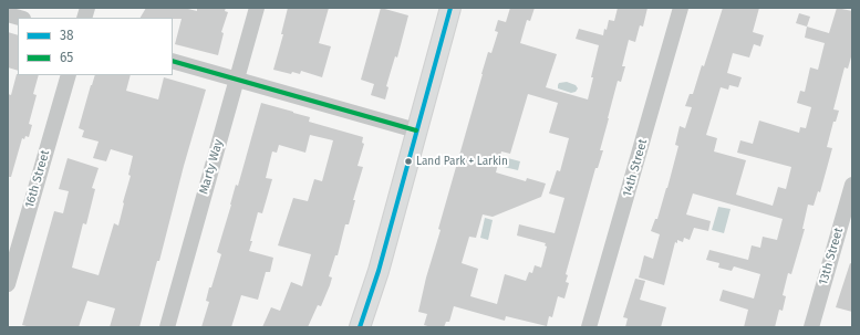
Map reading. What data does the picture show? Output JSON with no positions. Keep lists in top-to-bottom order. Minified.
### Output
{"streets":{"street":["Marty Way","14th Street","16th Street","13th Street"]},"places":["Land Park + Larkin"],"lines":["transit line 38","transit line 65"],"legend":["38","65"]}
